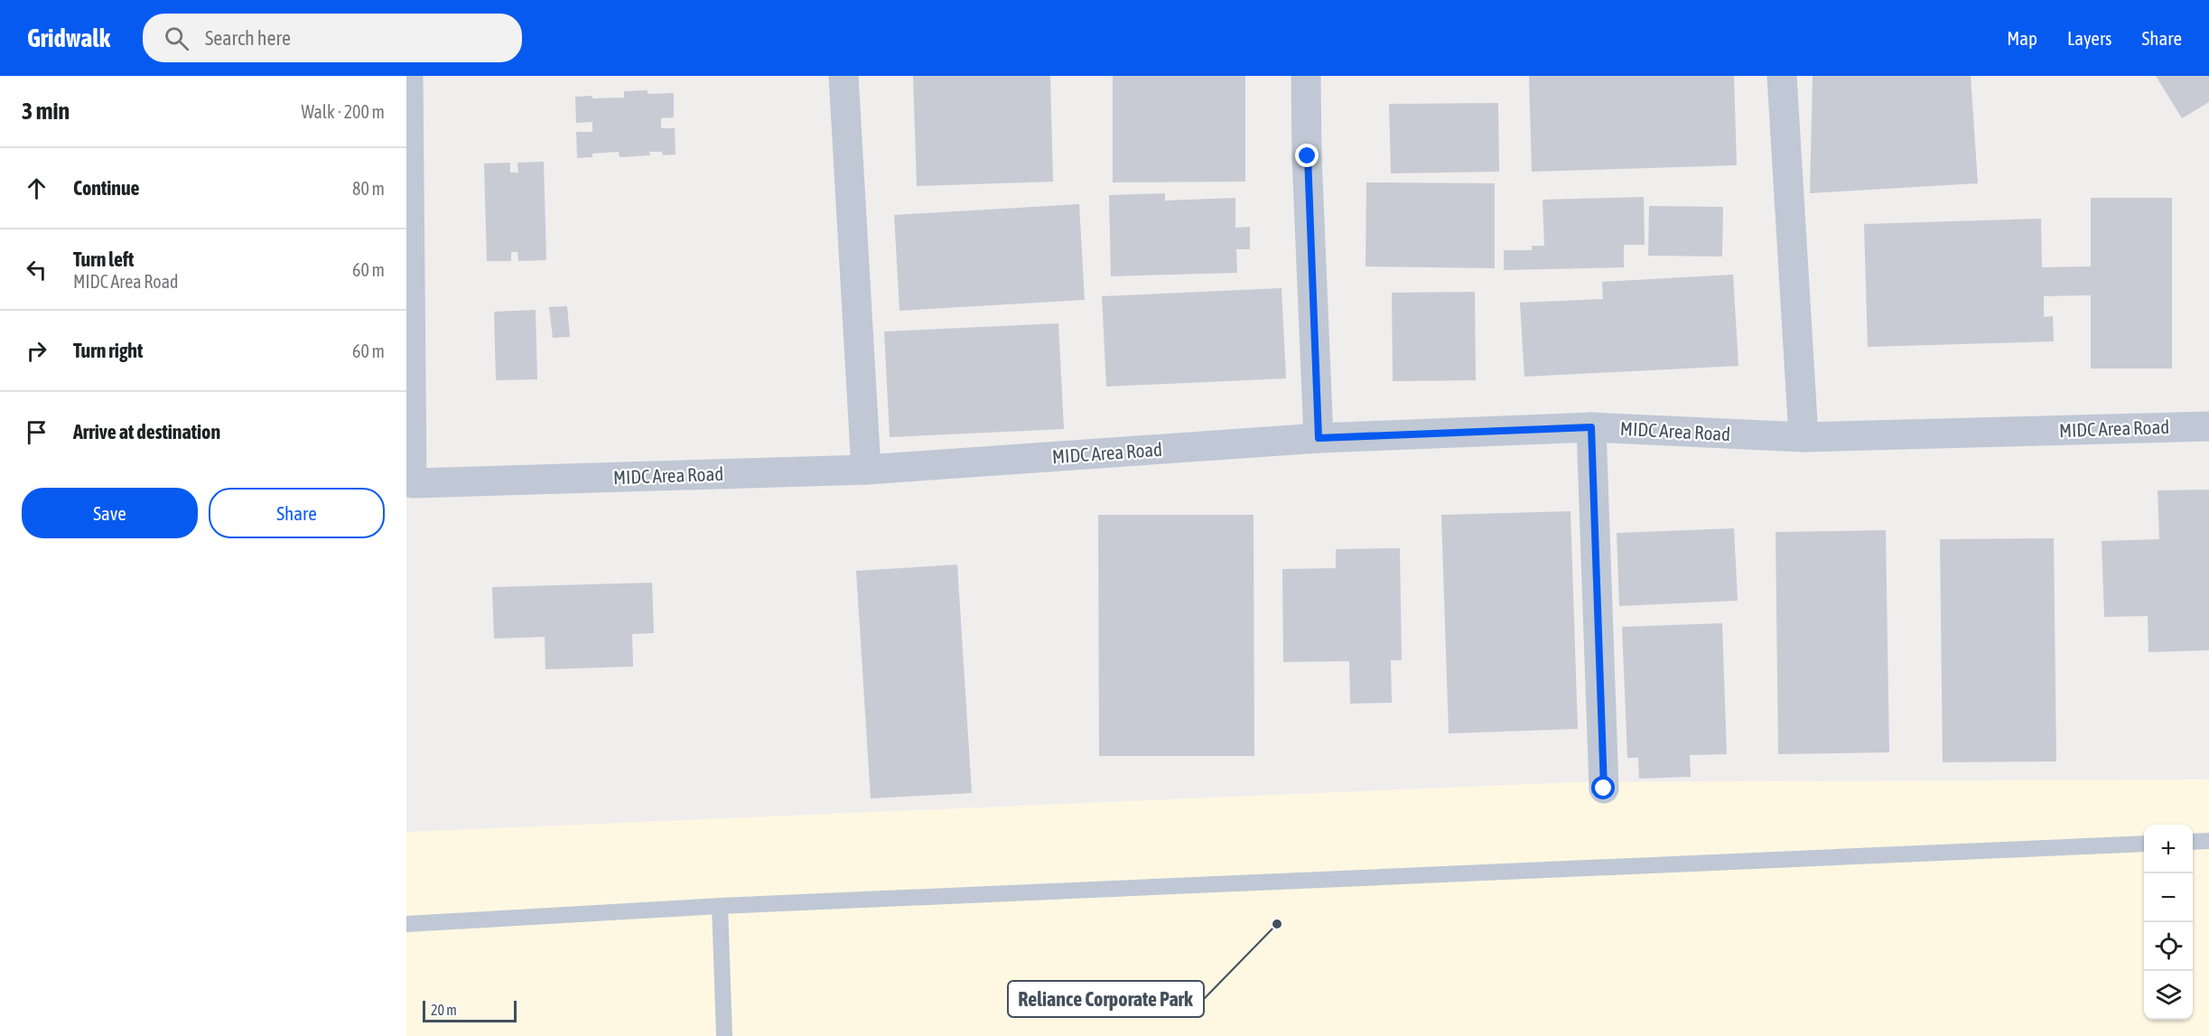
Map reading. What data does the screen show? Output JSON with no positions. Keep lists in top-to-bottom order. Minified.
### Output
{"streets":{"street":["MIDC Area Road"]},"places":["Reliance Corporate Park"],"scale_bar":"20 m","page":{"header":"Gridwalk","search":"Search here","nav":["Map","Layers","Share"],"heading":["3 min","Walk · 200 m"],"list":[["Continue","80 m"],["Turn left","MIDC Area Road","60 m"],["Turn right","60 m"],"Arrive at destination"],"buttons":["Save","Share"],"map_buttons":["+","−"],"scale":"20 m"}}
